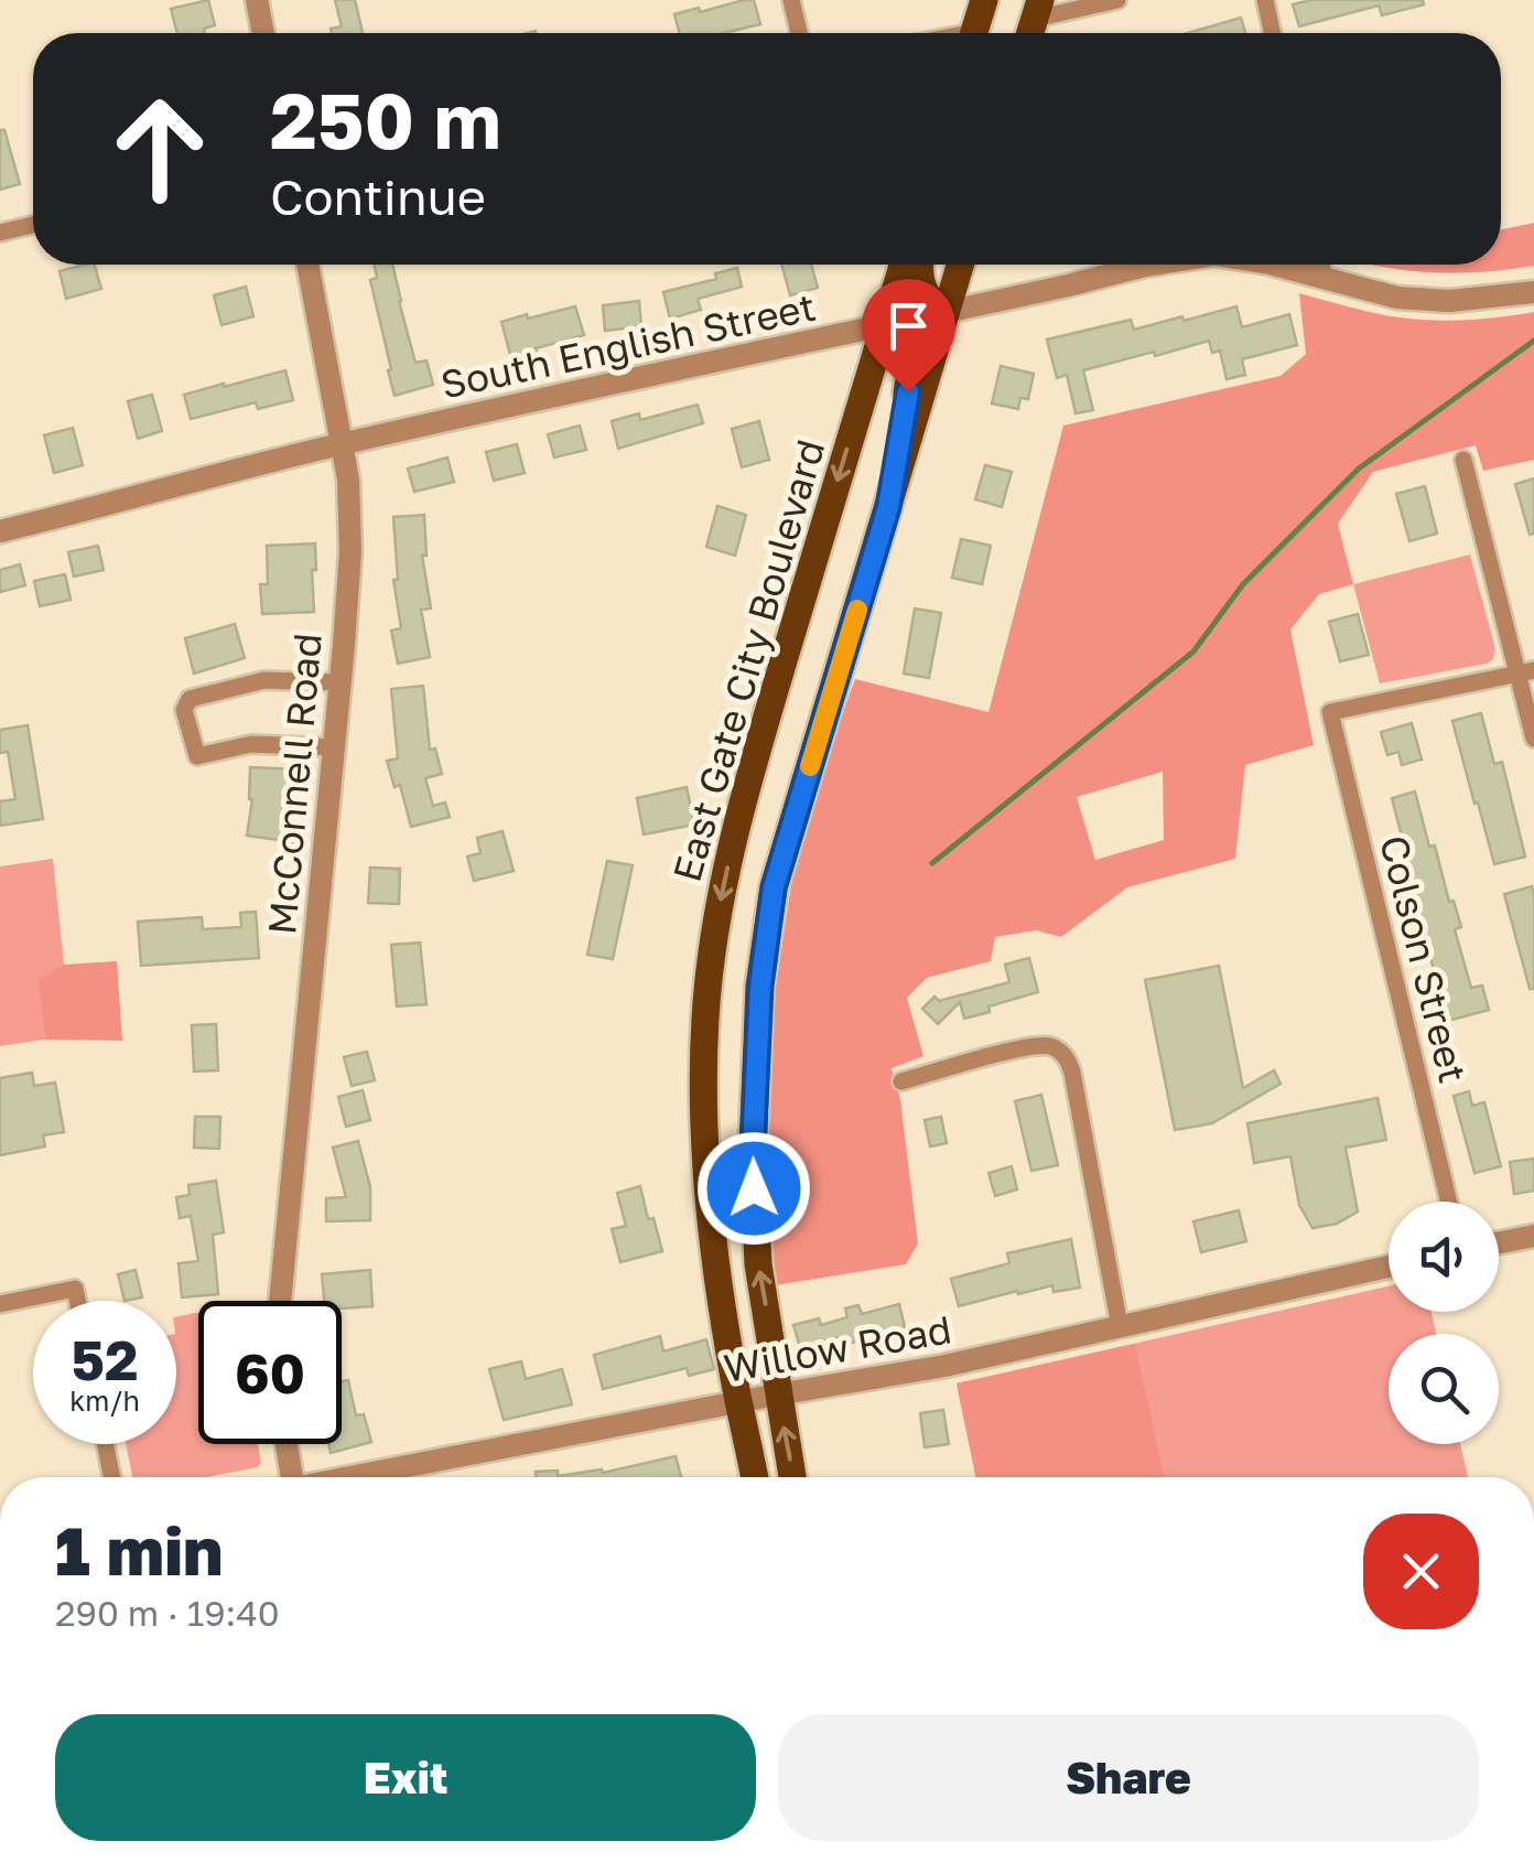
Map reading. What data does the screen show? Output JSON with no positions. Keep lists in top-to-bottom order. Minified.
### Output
{"streets":{"main road":["East Gate City Boulevard"],"street":["South English Street","McConnell Road","Colson Street","Willow Road"]},"crossings":[["South English Street","East Gate City Boulevard"],["South English Street","McConnell Road"],["East Gate City Boulevard","Willow Road"]],"page":{"turn":["250 m","Continue"],"speed":"52 km/h","limit":"60","heading":["1 min","290 m · 19:40"],"buttons":["Exit","Share"]}}
